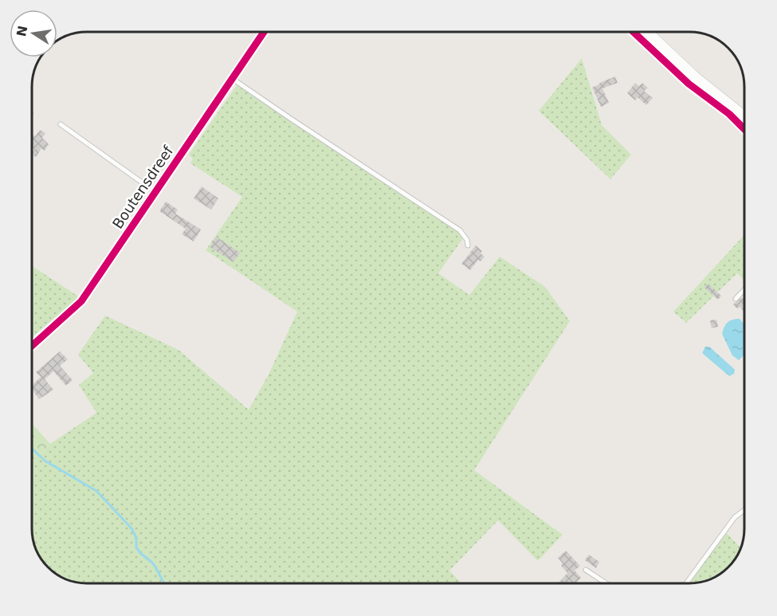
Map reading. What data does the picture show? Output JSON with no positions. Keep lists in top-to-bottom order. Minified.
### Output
{"streets":{"street":["Boutensdreef"]},"north":"left"}
